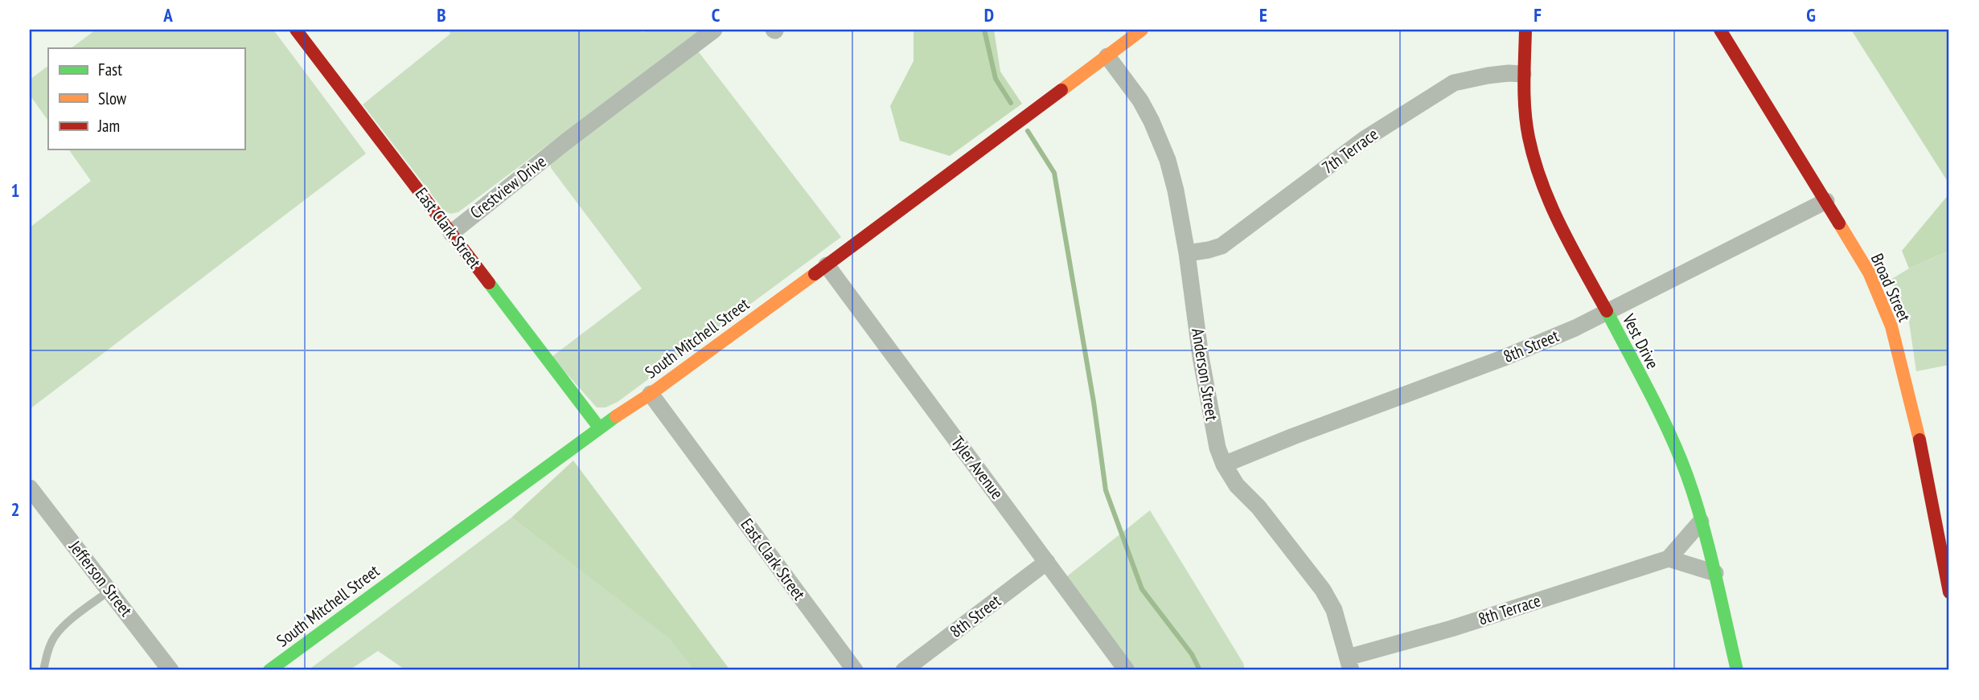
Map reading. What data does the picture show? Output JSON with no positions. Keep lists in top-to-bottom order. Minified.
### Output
{"streets":{"street":["7th Terrace","Crestview Drive","East Clark Street","Broad Street","South Mitchell Street","Vest Drive","8th Street","Anderson Street","Tyler Avenue","Jefferson Street","8th Terrace"]},"crossings":[["7th Terrace","Vest Drive"],["7th Terrace","Anderson Street"],["Crestview Drive","East Clark Street"],["East Clark Street","South Mitchell Street"],["Broad Street","8th Street"],["South Mitchell Street","Anderson Street"],["South Mitchell Street","Tyler Avenue"],["Vest Drive","8th Street"],["8th Street","Anderson Street"],["8th Street","Tyler Avenue"],["Anderson Street","8th Terrace"]],"legend":["Fast","Slow","Jam"],"grid":{"columns":["A","B","C","D","E","F","G"],"rows":["1","2"]}}
